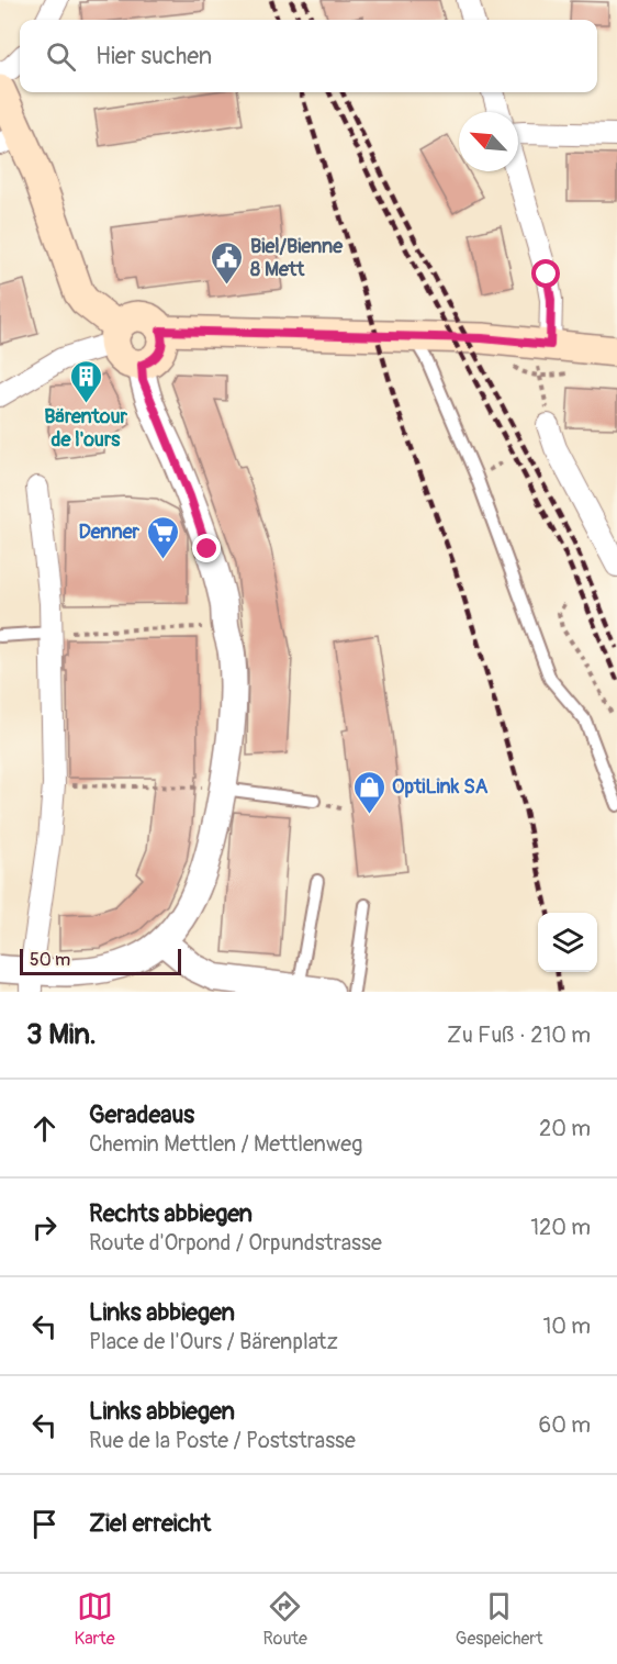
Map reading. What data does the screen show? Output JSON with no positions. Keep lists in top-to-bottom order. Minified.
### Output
{"places":{"public building":["Biel/Bienne 8 Mett"],"building":["Bärentour de l'ours"],"supermarket":["Denner"],"shop":["OptiLink SA"]},"scale_bar":"50 m","north":"top left","page":{"search":"Hier suchen","scale":"50 m","heading":["3 Min.","Zu Fuß · 210 m"],"list":[["Geradeaus","Chemin Mettlen / Mettlenweg","20 m"],["Rechts abbiegen","Route d'Orpond / Orpundstrasse","120 m"],["Links abbiegen","Place de l'Ours / Bärenplatz","10 m"],["Links abbiegen","Rue de la Poste / Poststrasse","60 m"],"Ziel erreicht"],"nav":["Karte","Route","Gespeichert"]}}
